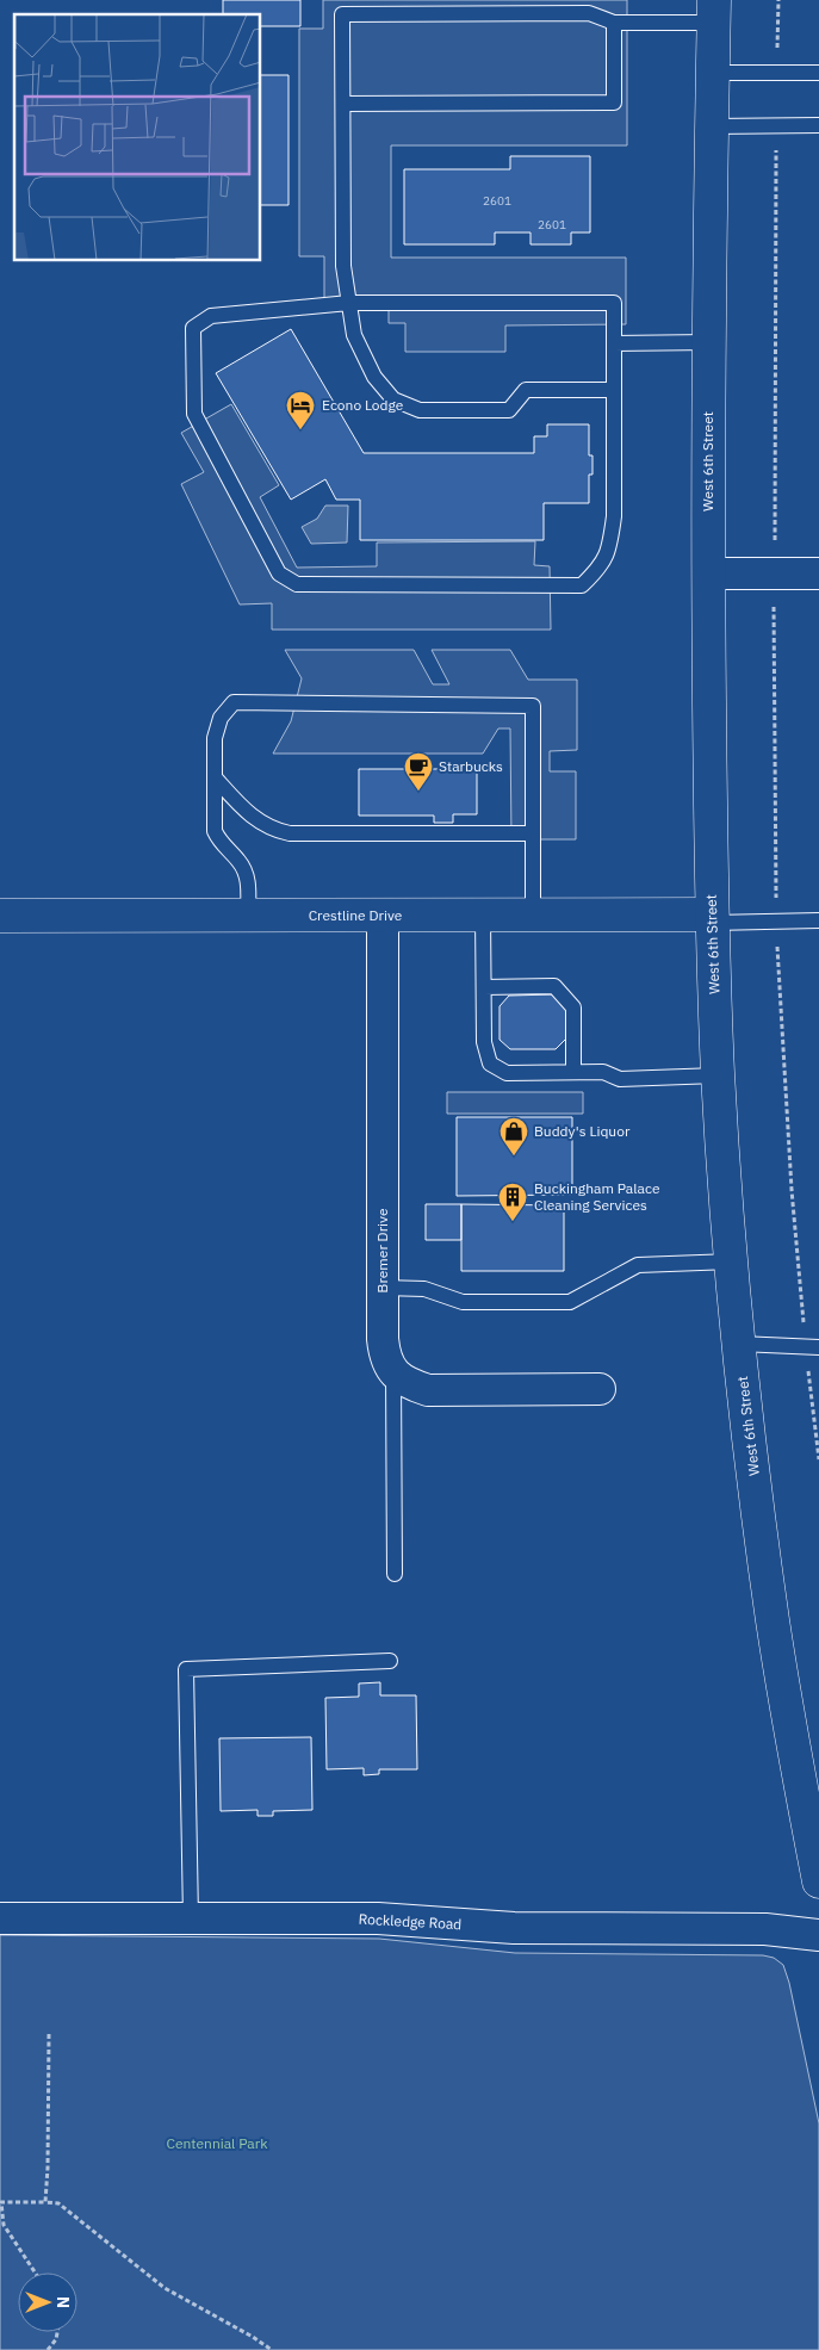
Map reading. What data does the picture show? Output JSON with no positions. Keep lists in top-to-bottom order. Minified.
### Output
{"streets":{"main road":["West 6th Street","Crestline Drive"],"street":["Bremer Drive","Rockledge Road"]},"crossings":[["West 6th Street","Crestline Drive"],["Crestline Drive","Bremer Drive"]],"parks":["Centennial Park"],"places":{"hotel":["Econo Lodge"],"cafe":["Starbucks"],"shop":["Buddy's Liquor"],"building":["Buckingham Palace Cleaning Services"]},"house_numbers":["2601","2601"],"north":"right"}
